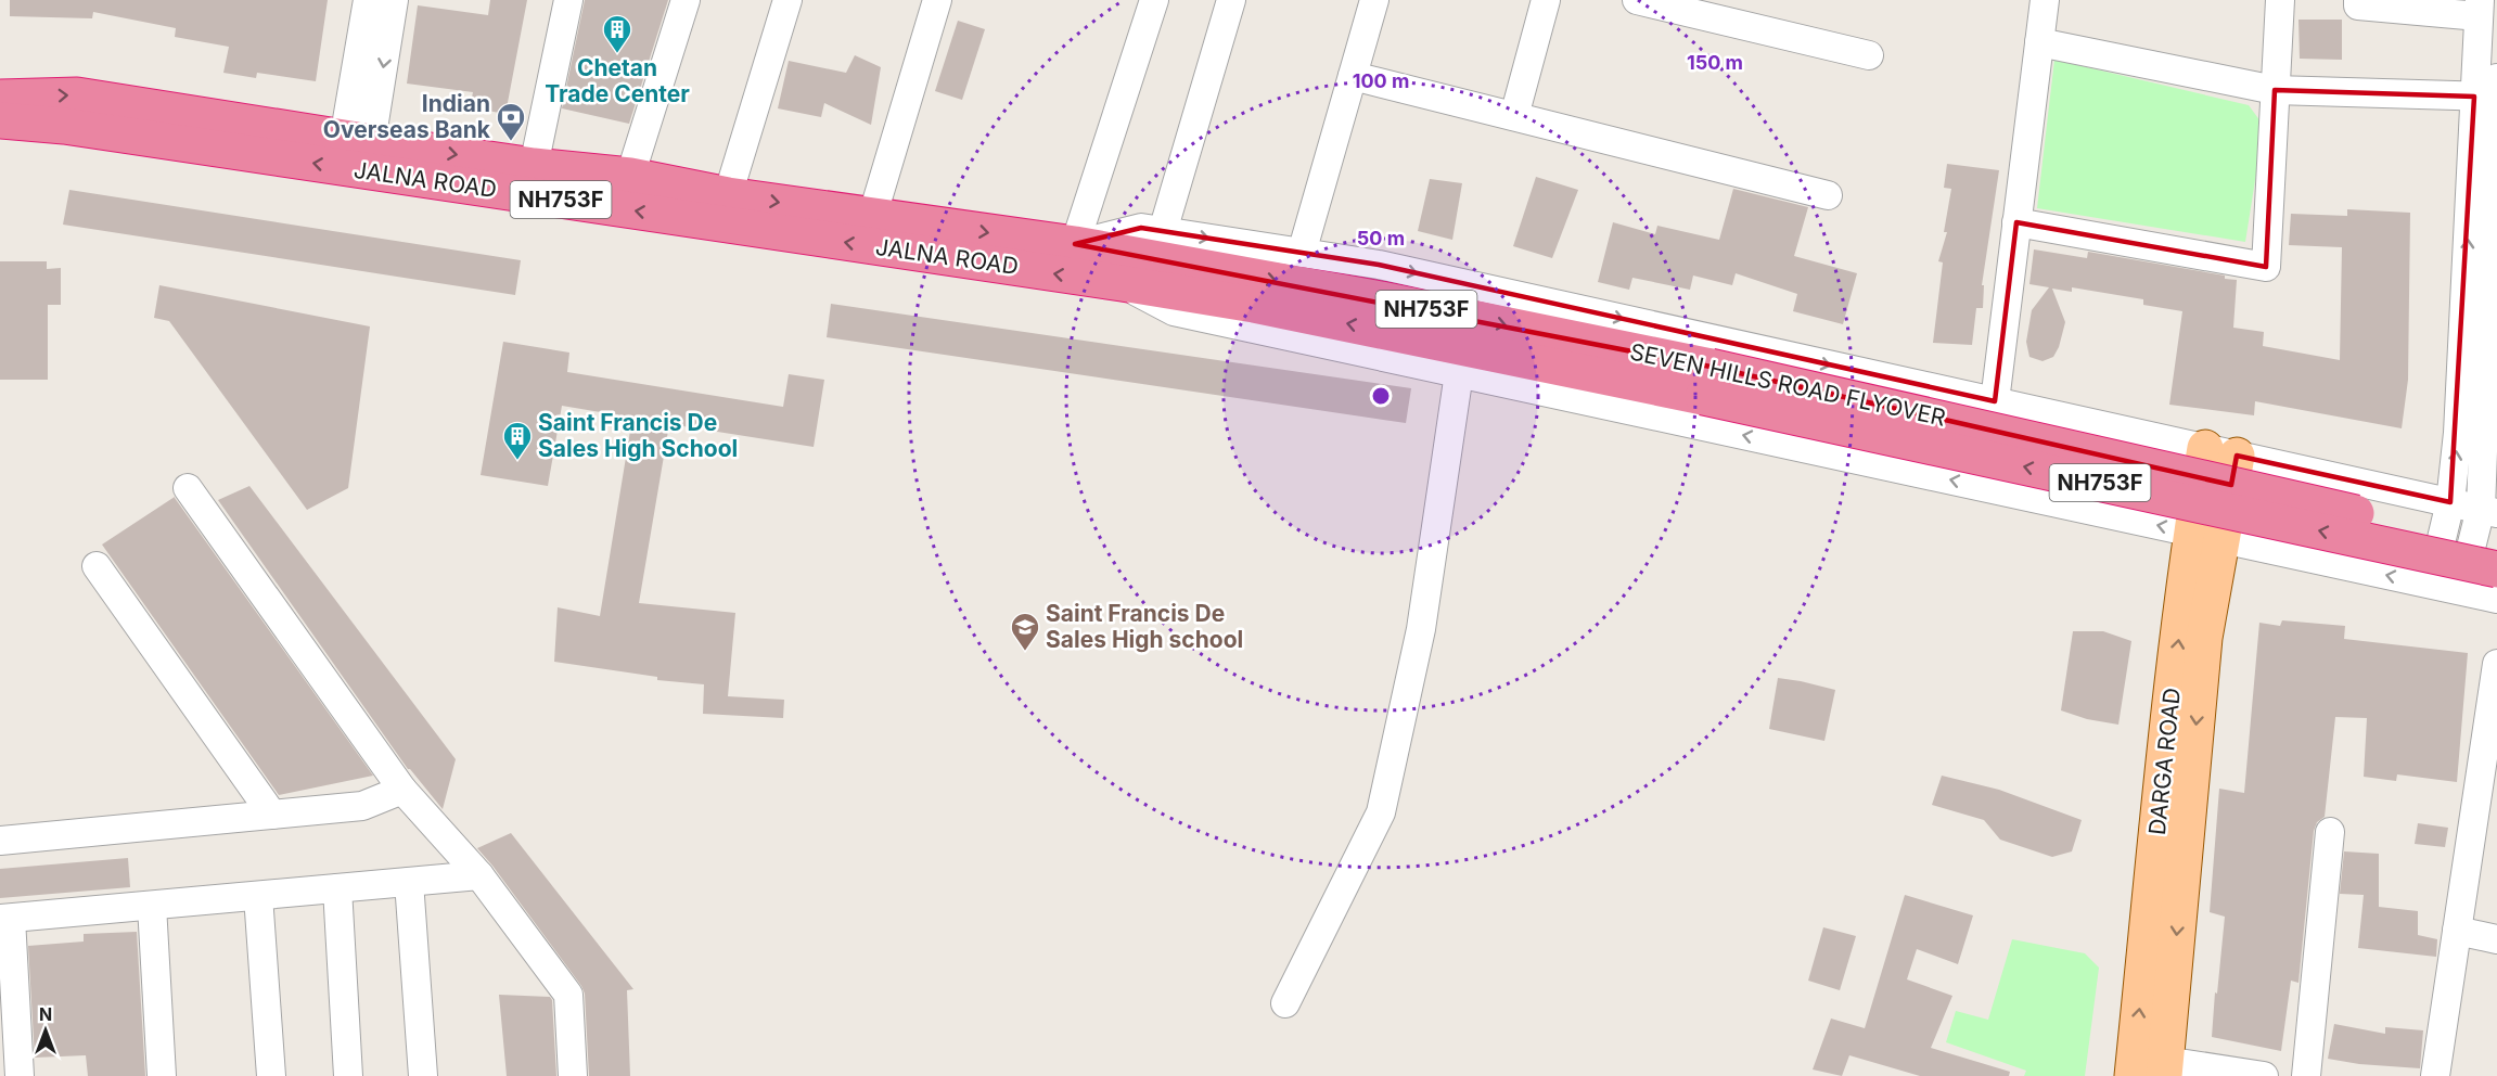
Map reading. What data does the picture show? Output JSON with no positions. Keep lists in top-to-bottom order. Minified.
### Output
{"streets":{"highway":["JALNA ROAD","NH753F","SEVEN HILLS ROAD FLYOVER"],"main road":["DARGA ROAD"]},"crossings":[["JALNA ROAD","SEVEN HILLS ROAD FLYOVER"]],"places":{"building":["Chetan Trade Center","Saint Francis De Sales High School"],"bank":["Indian Overseas Bank"],"school or university":["Saint Francis De Sales High school"]},"north":"top","rings":["150 m","100 m","50 m"]}
